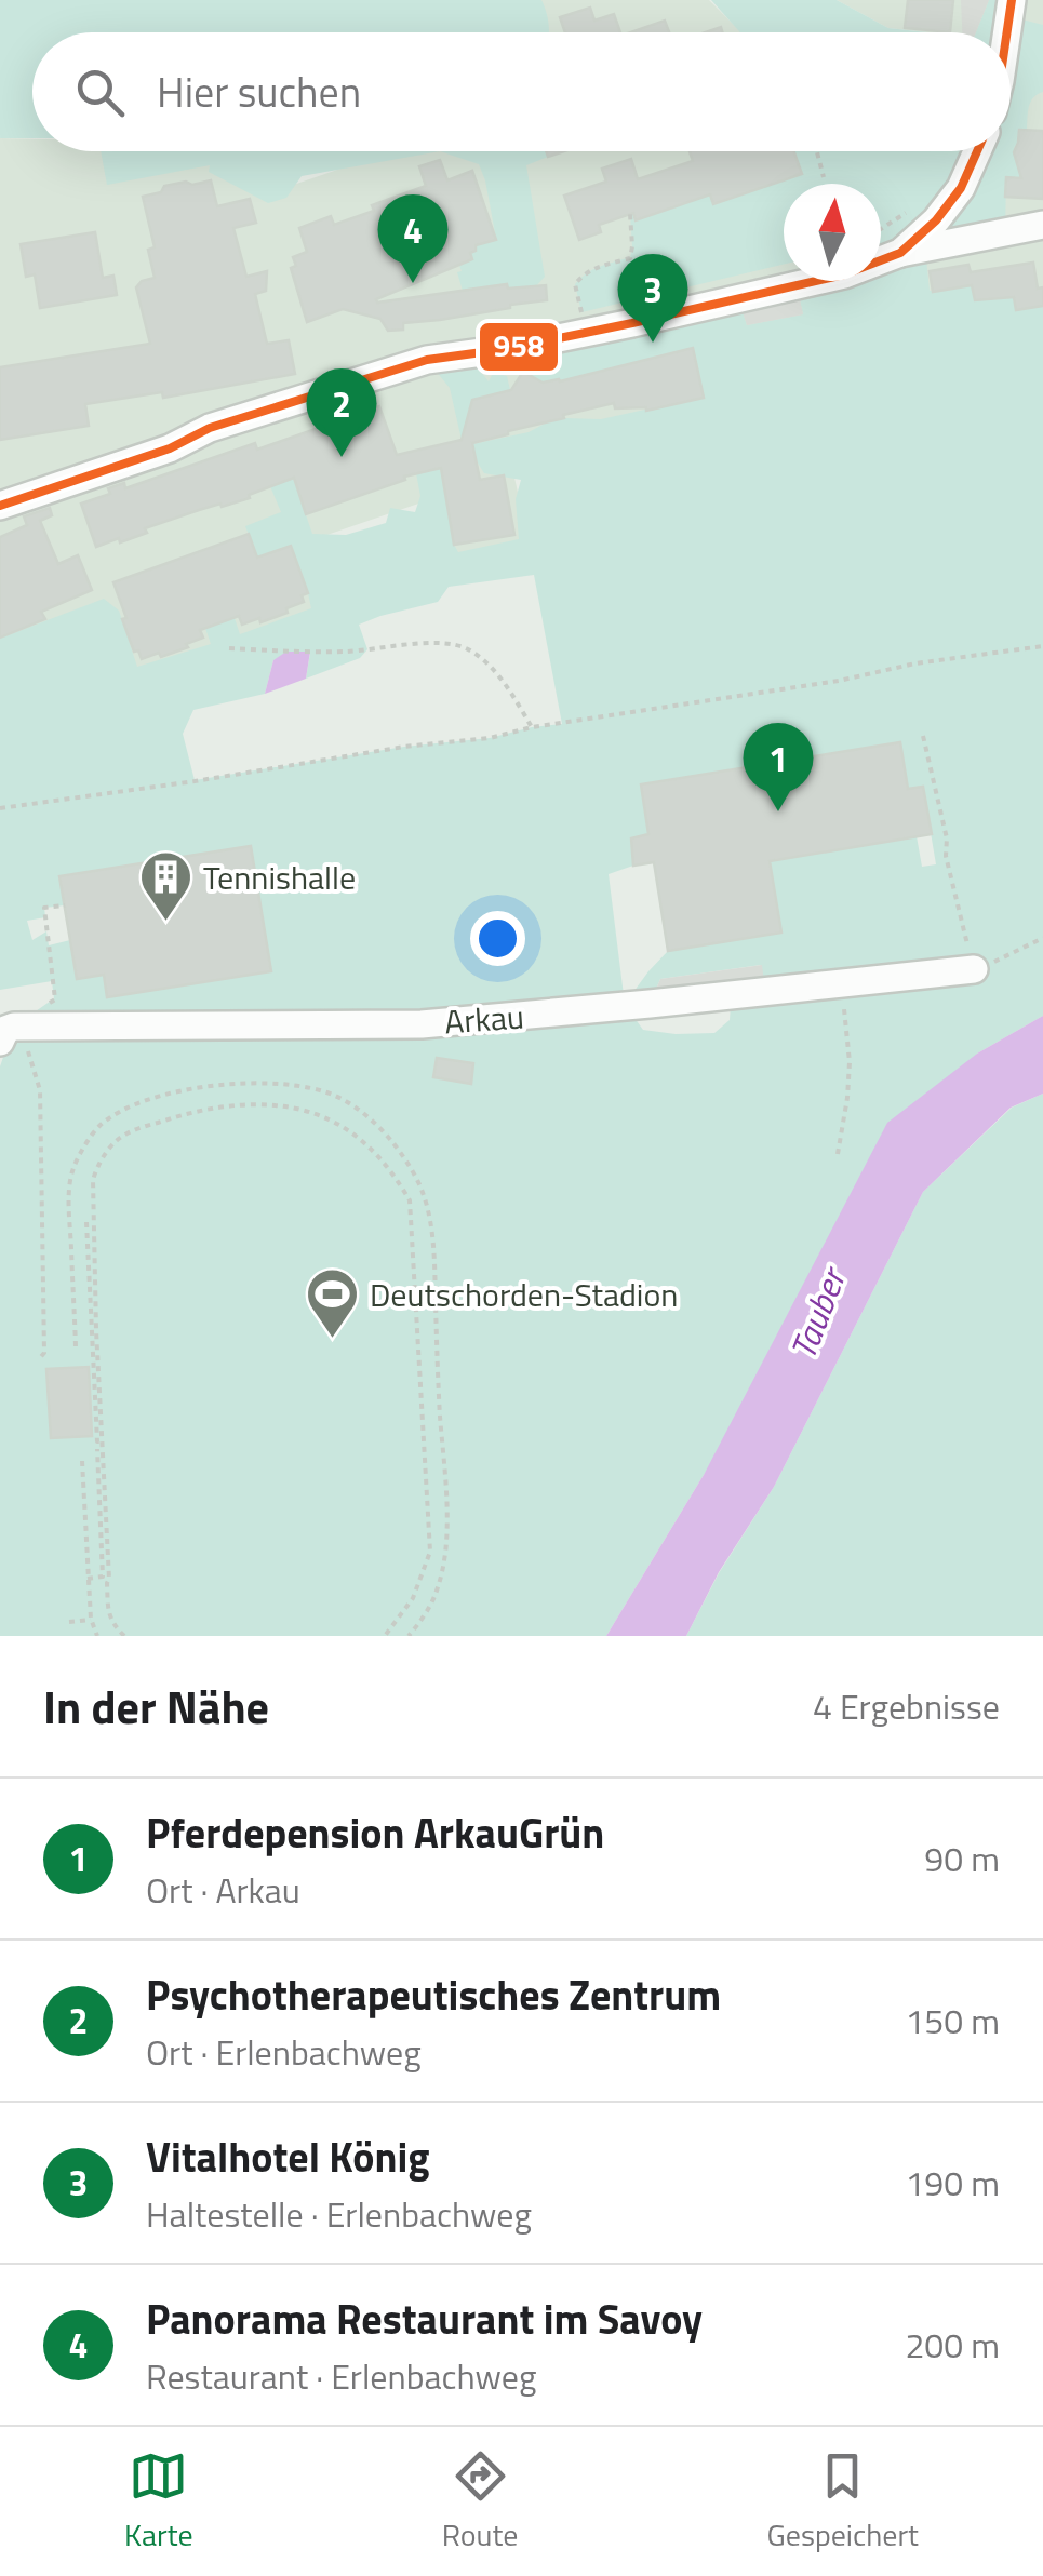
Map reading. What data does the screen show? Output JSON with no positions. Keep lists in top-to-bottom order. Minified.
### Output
{"streets":{"street":["Arkau"]},"water":["Tauber"],"places":{"building":["Tennishalle"],"sports":["Deutschorden-Stadion"]},"lines":["transit line 958"],"north":"top","page":{"search":"Hier suchen","pins":["4","3","2","1"],"heading":["In der Nähe","4 Ergebnisse"],"list":[{"mark":"1","name":"Pferdepension ArkauGrün","note":"Ort · Arkau","value":"90 m"},{"mark":"2","name":"Psychotherapeutisches Zentrum","note":"Ort · Erlenbachweg","value":"150 m"},{"mark":"3","name":"Vitalhotel König","note":"Haltestelle · Erlenbachweg","value":"190 m"},{"mark":"4","name":"Panorama Restaurant im Savoy","note":"Restaurant · Erlenbachweg","value":"200 m"}],"nav":["Karte","Route","Gespeichert"]}}
